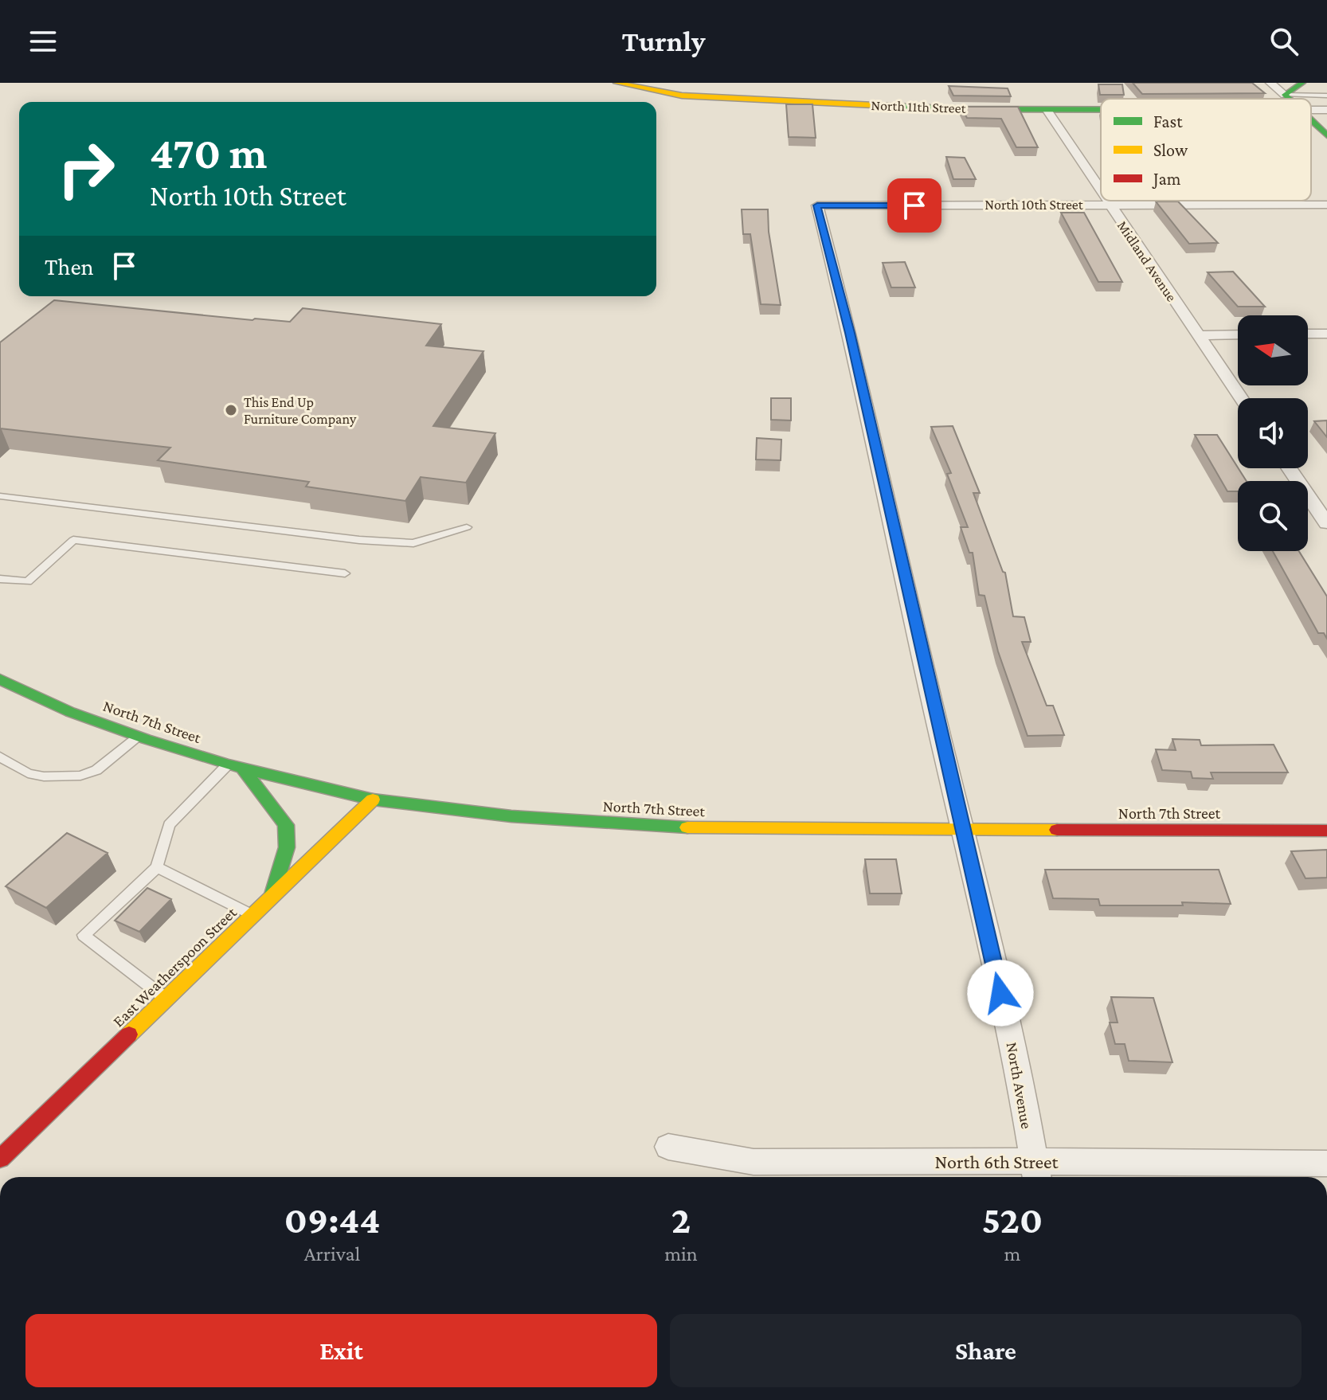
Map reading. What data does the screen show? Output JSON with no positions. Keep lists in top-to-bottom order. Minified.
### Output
{"streets":{"street":["North 11th Street","North 10th Street","Midland Avenue","North 7th Street","East Weatherspoon Street","North Avenue","North 6th Street"]},"crossings":[["North 11th Street","Midland Avenue"],["North 10th Street","Midland Avenue"],["North 10th Street","North Avenue"],["North 7th Street","East Weatherspoon Street"],["North 7th Street","North Avenue"],["North Avenue","North 6th Street"]],"places":["This End Up Furniture Company"],"legend":["Fast","Slow","Jam"],"north":"left","page":{"header":"Turnly","turn":["470 m","North 10th Street"],"then":"Then","eta":["09:44","Arrival","2","min","520","m"],"buttons":["Exit","Share"]}}
